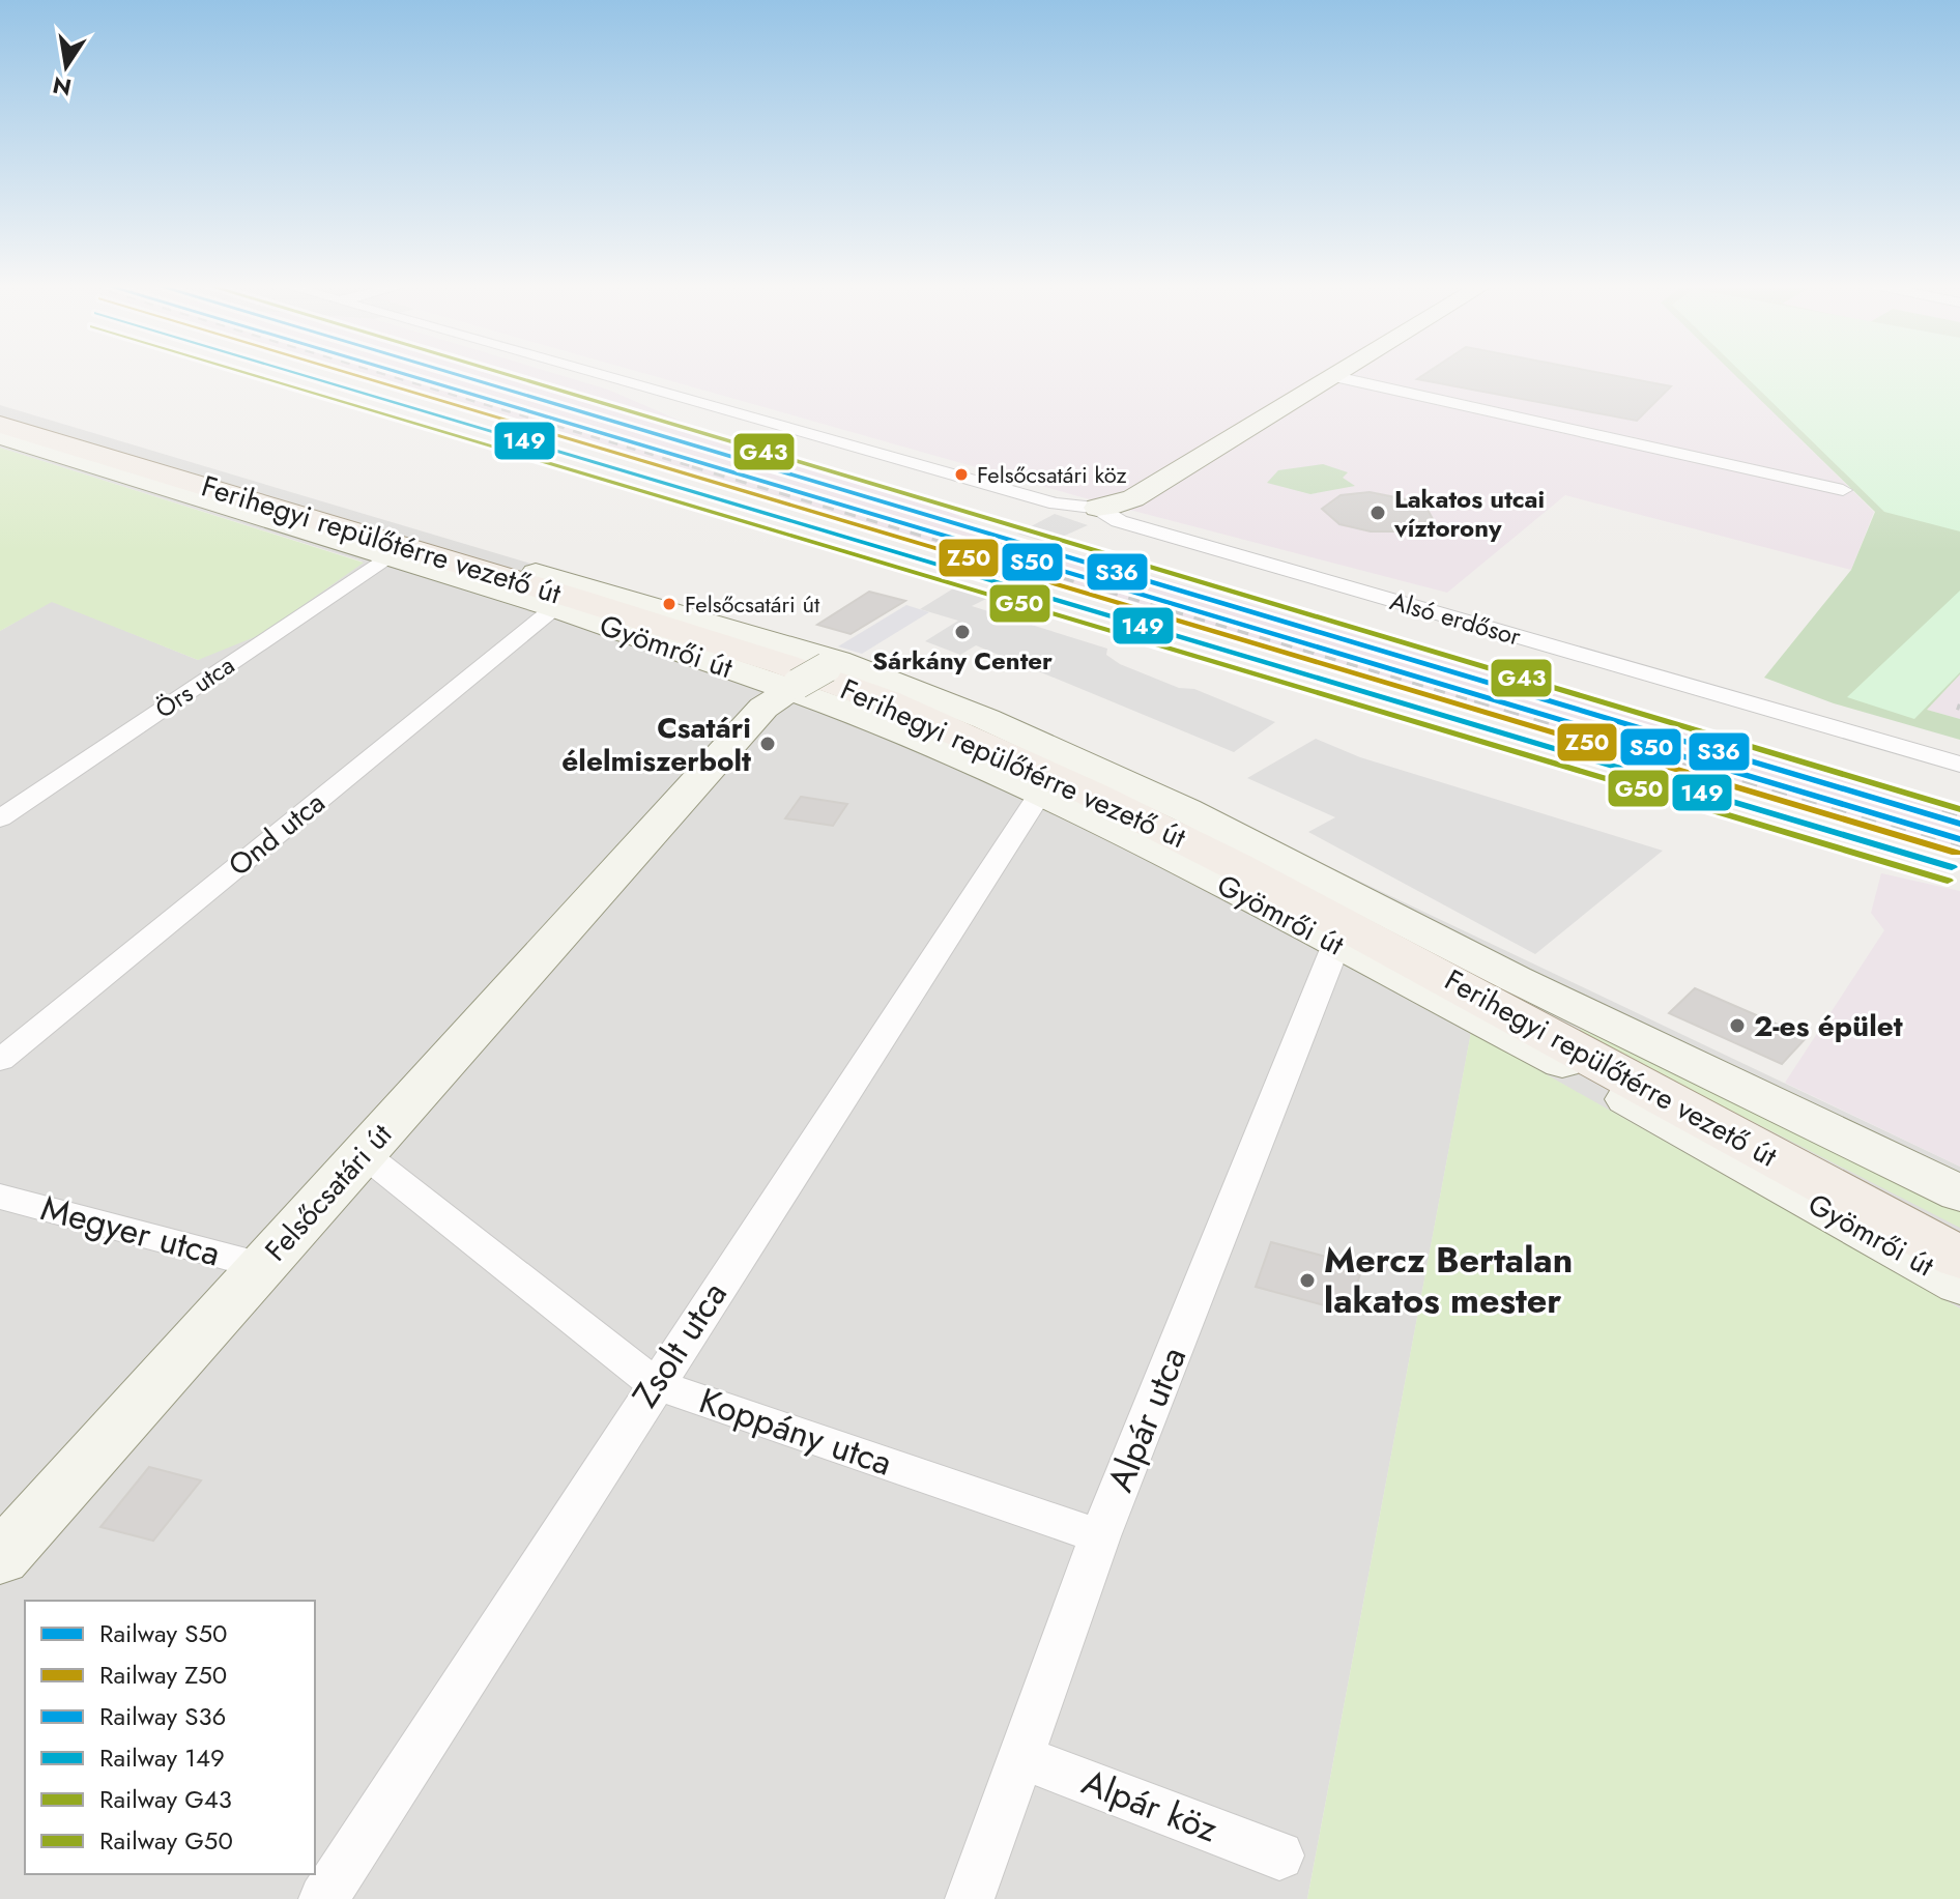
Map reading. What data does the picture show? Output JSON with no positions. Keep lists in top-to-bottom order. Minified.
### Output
{"streets":{"main road":["Ferihegyi repülőtérre vezető út"],"street":["Alsó erdősor","Gyömrői út","Örs utca","Ond utca","Felsőcsatári út","Megyer utca","Zsolt utca","Alpár utca","Koppány utca","Alpár köz"]},"crossings":[["Gyömrői út","Örs utca"],["Gyömrői út","Ond utca"],["Gyömrői út","Felsőcsatári út"],["Gyömrői út","Zsolt utca"],["Gyömrői út","Alpár utca"],["Felsőcsatári út","Megyer utca"],["Felsőcsatári út","Koppány utca"],["Zsolt utca","Koppány utca"],["Alpár utca","Koppány utca"],["Alpár utca","Alpár köz"]],"places":["Felsőcsatári köz","Lakatos utcai víztorony","Felsőcsatári út","Sárkány Center","Csatári élelmiszerbolt","2-es épület","Mercz Bertalan lakatos mester"],"lines":["rail line S50","rail line Z50","rail line S36","rail line 149","rail line G43","rail line G50"],"legend":["Railway S50","Railway Z50","Railway S36","Railway 149","Railway G43","Railway G50"],"north":"bottom"}
